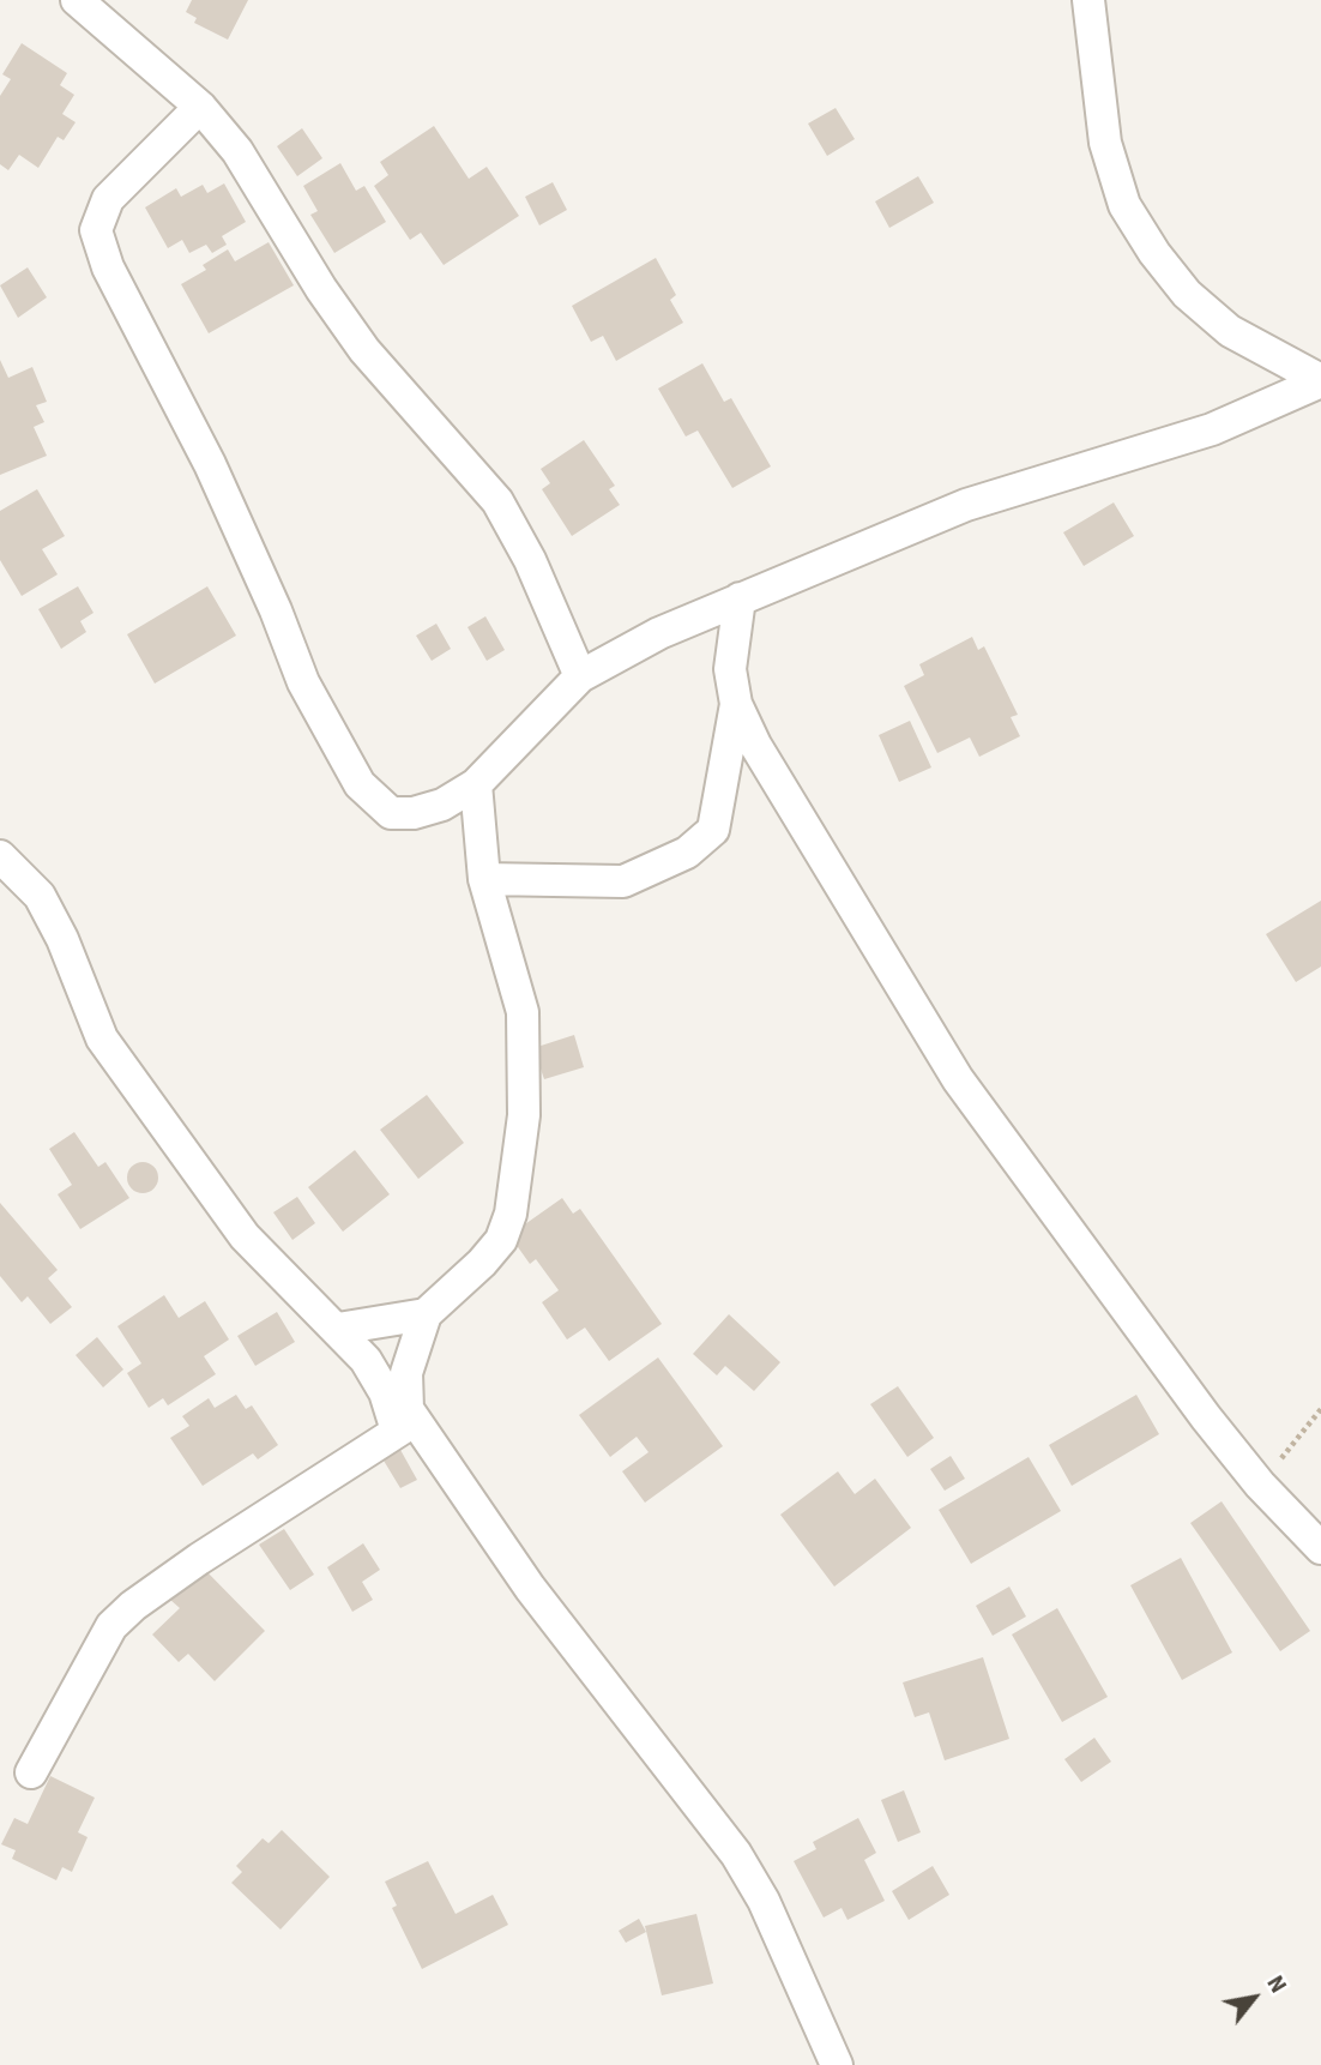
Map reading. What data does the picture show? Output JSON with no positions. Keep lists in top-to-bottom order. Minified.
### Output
{"north":"top right"}
